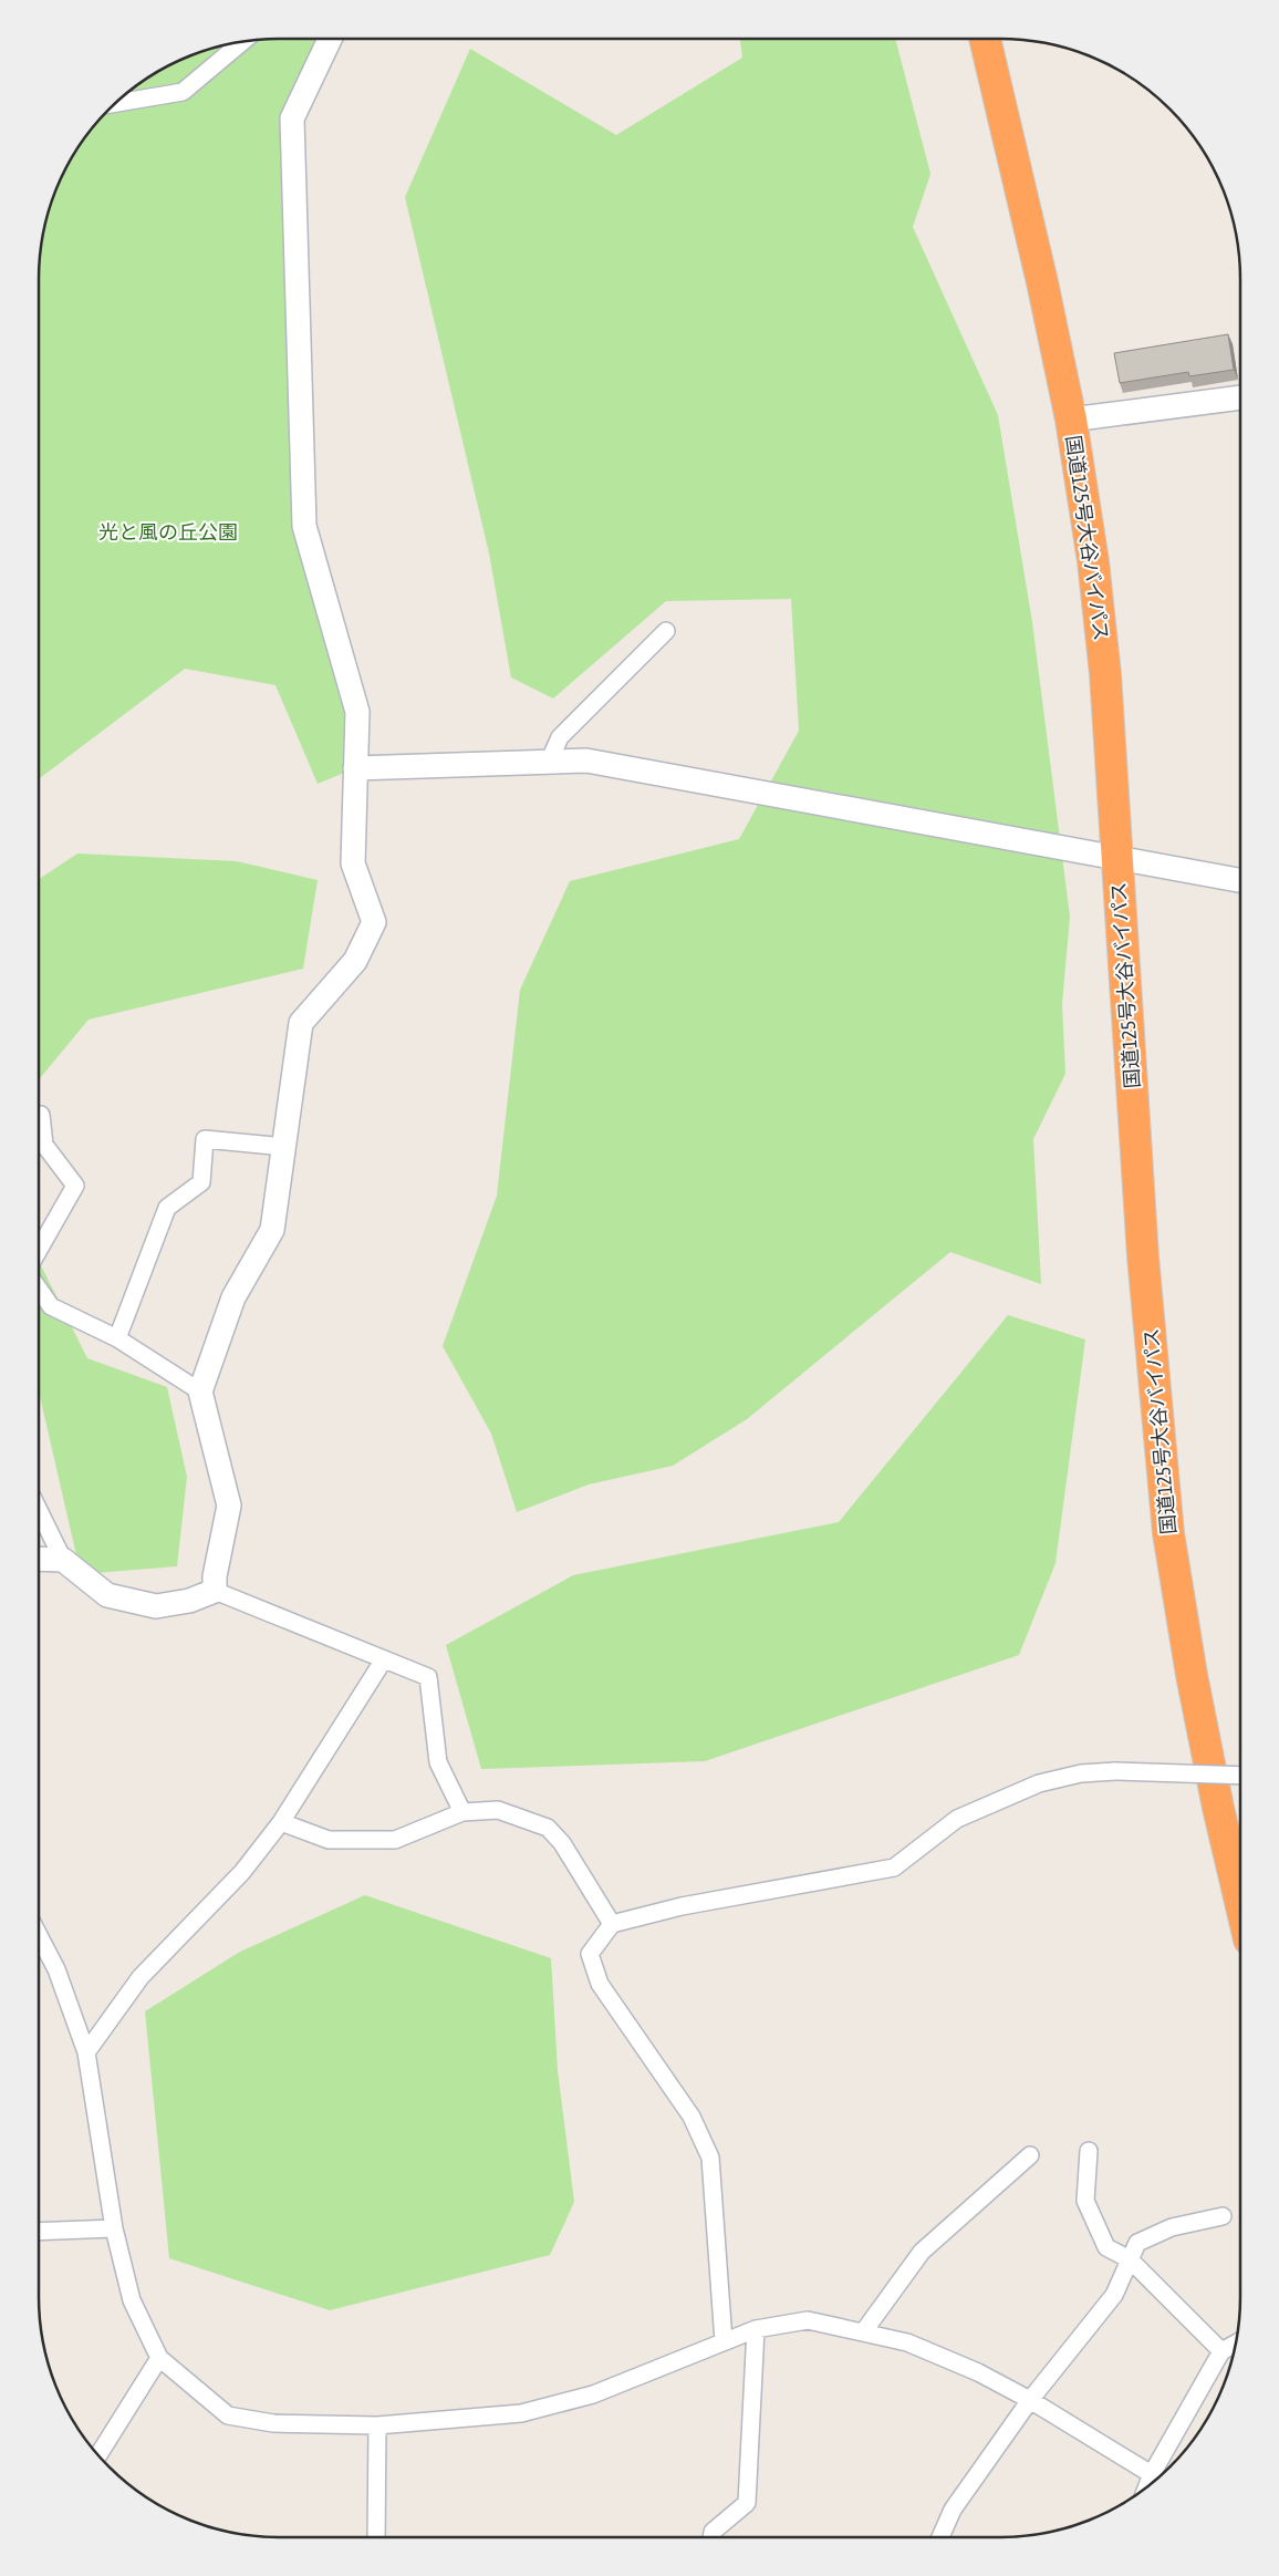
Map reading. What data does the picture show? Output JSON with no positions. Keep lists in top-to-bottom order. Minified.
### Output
{"streets":{"highway":["国道125号大谷バイパス"]},"parks":["光と風の丘公園"]}
